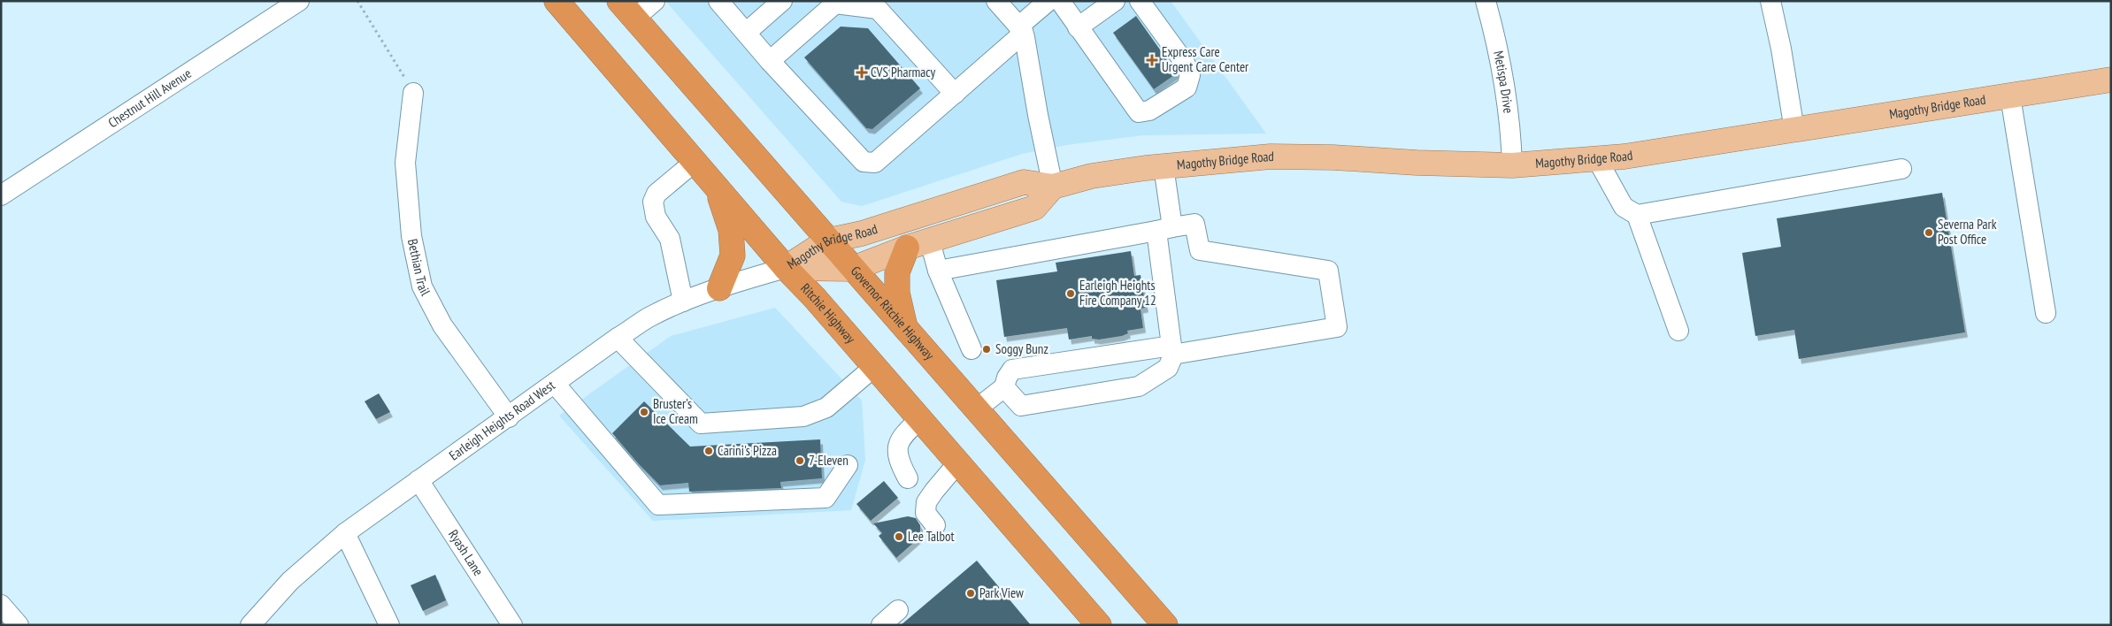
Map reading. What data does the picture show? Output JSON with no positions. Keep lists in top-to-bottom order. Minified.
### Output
{"streets":{"highway":["Ritchie Highway","Governor Ritchie Highway"],"main road":["Magothy Bridge Road"],"street":["Metispa Drive","Chestnut Hill Avenue","Bethian Trail","Earleigh Heights Road West","Ryash Lane"]},"crossings":[["Metispa Drive","Magothy Bridge Road"],["Magothy Bridge Road","Ritchie Highway"],["Magothy Bridge Road","Governor Ritchie Highway"],["Magothy Bridge Road","Earleigh Heights Road West"],["Bethian Trail","Earleigh Heights Road West"],["Ritchie Highway","Earleigh Heights Road West"],["Earleigh Heights Road West","Ryash Lane"]],"places":{"health":["Express Care Urgent Care Center","CVS Pharmacy"],"other":["Severna Park Post Office","Earleigh Heights Fire Company 12","Soggy Bunz","Bruster's Ice Cream","Carini's Pizza","7-Eleven","Lee Talbot","Park View"]}}
